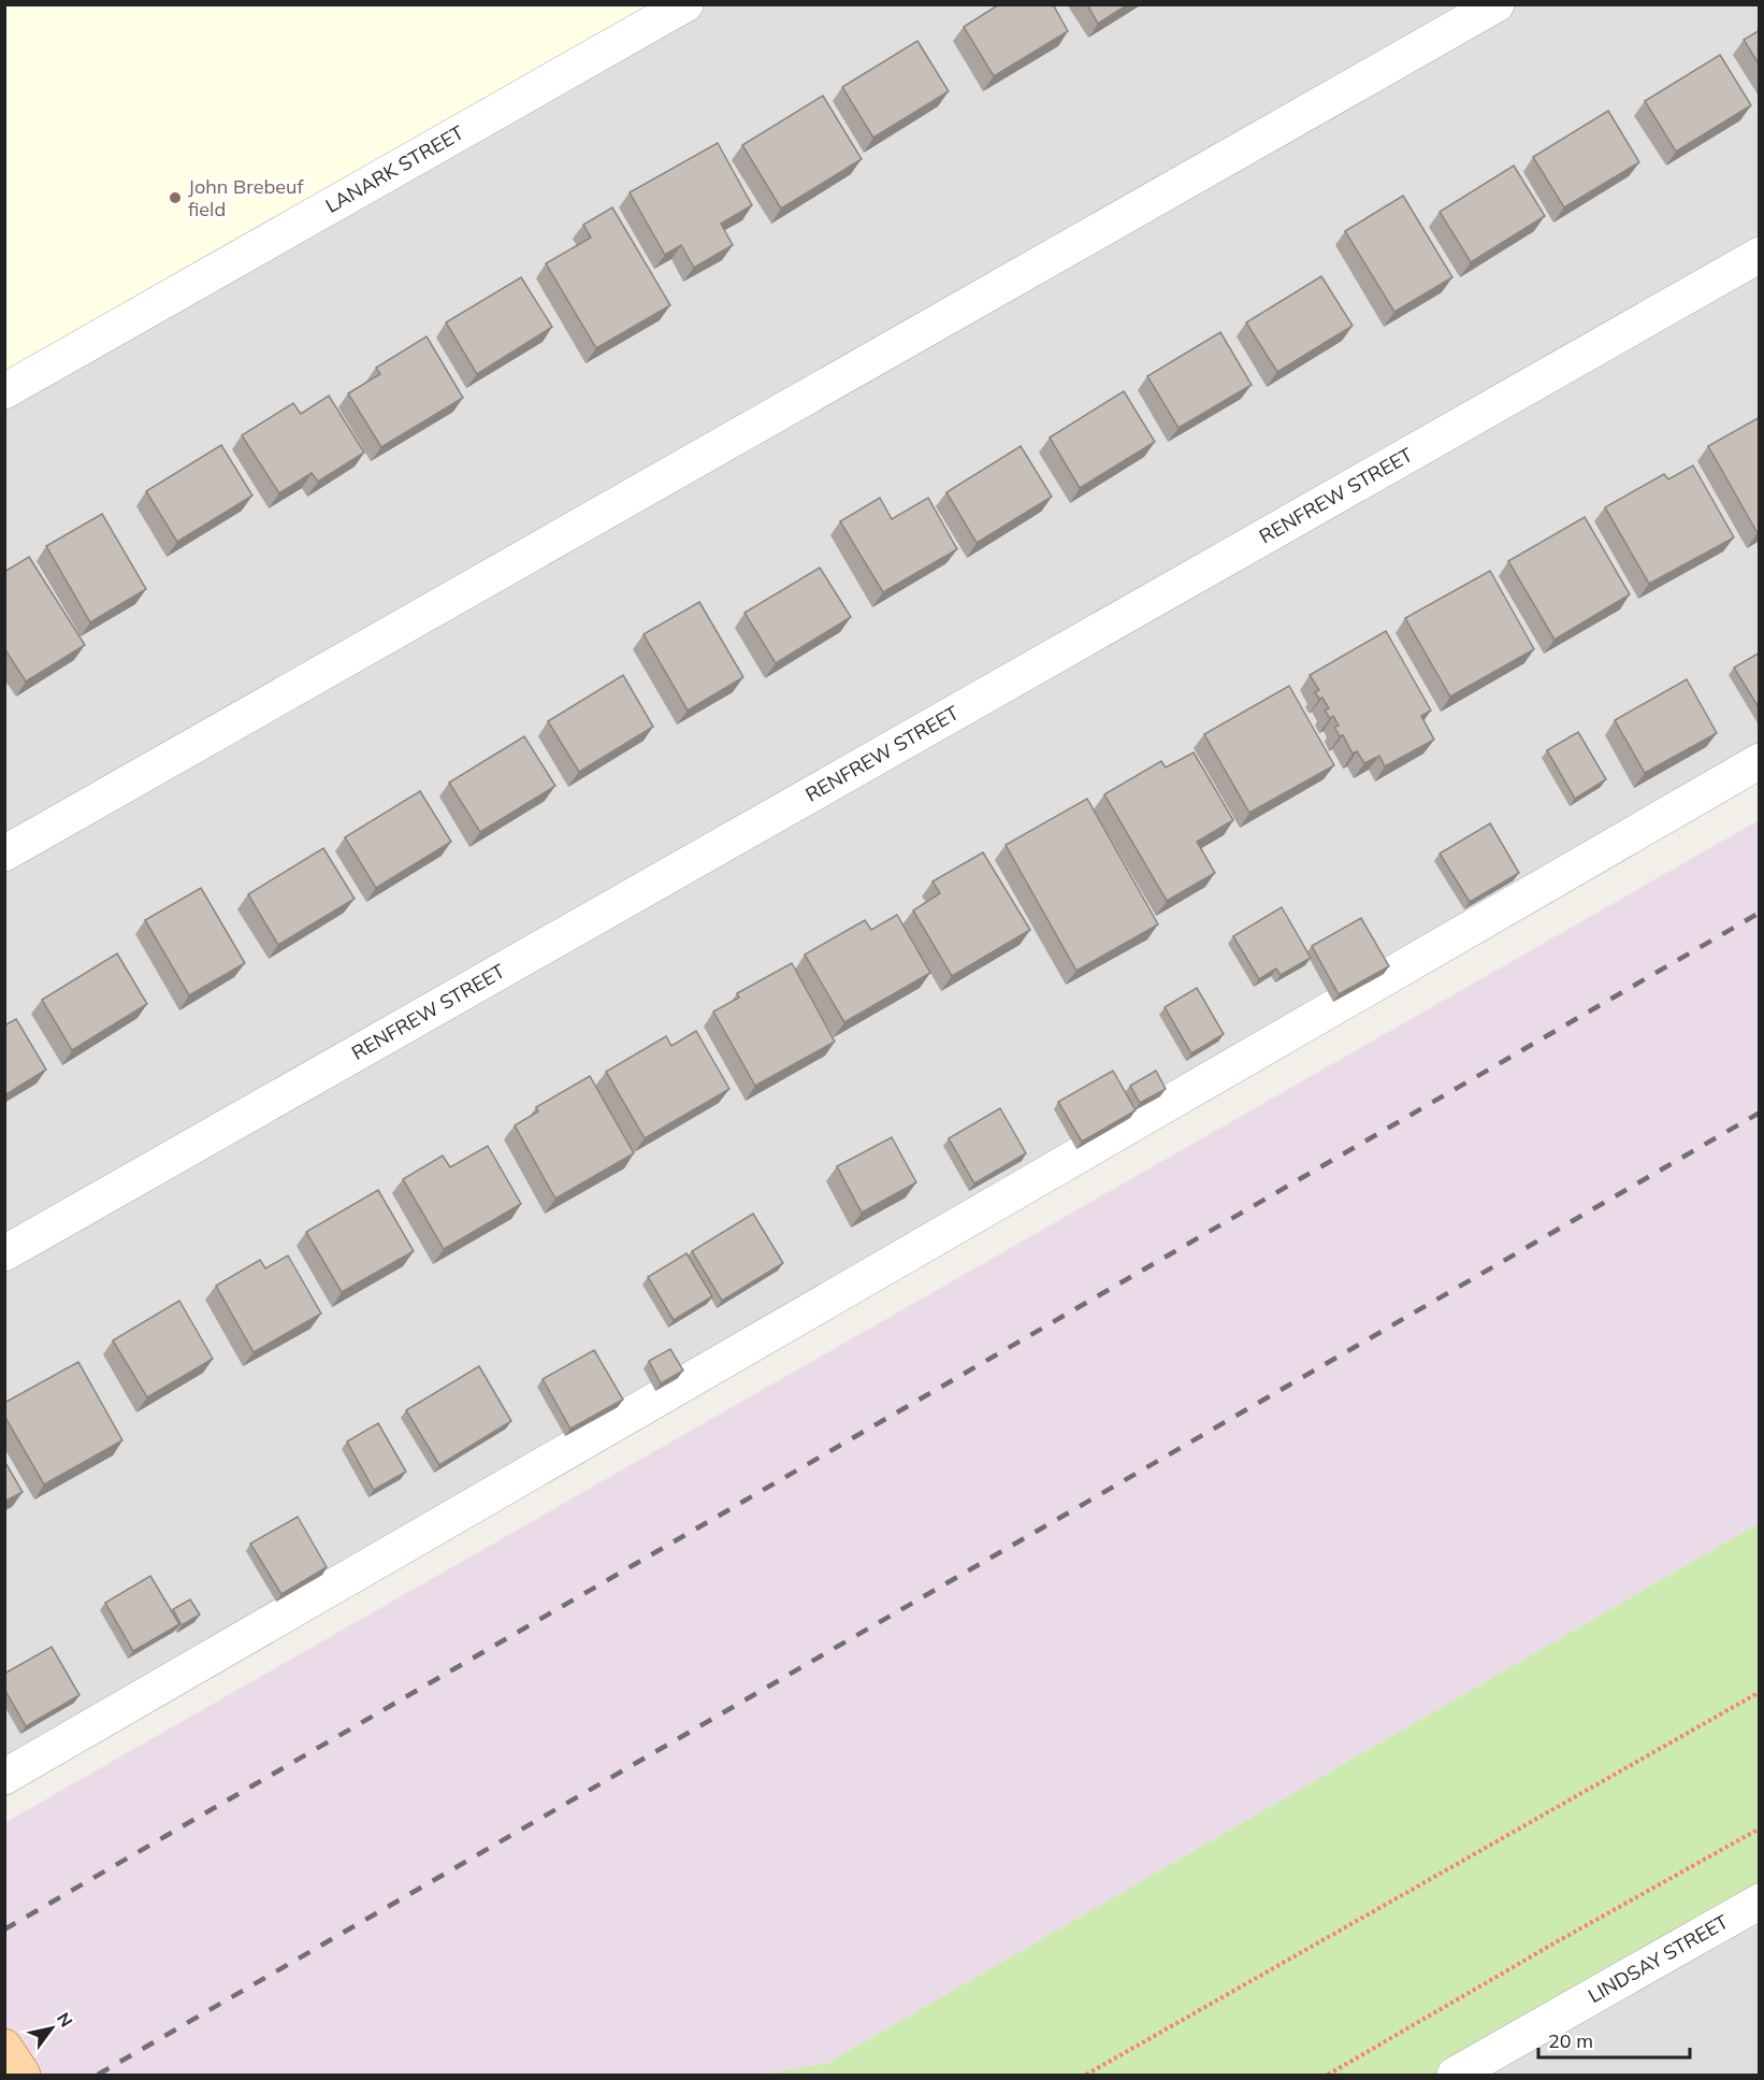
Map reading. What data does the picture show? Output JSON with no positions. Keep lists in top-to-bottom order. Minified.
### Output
{"streets":{"street":["LANARK STREET","RENFREW STREET","LINDSAY STREET"]},"places":["John Brebeuf field"],"scale_bar":"20 m","north":"top right"}
